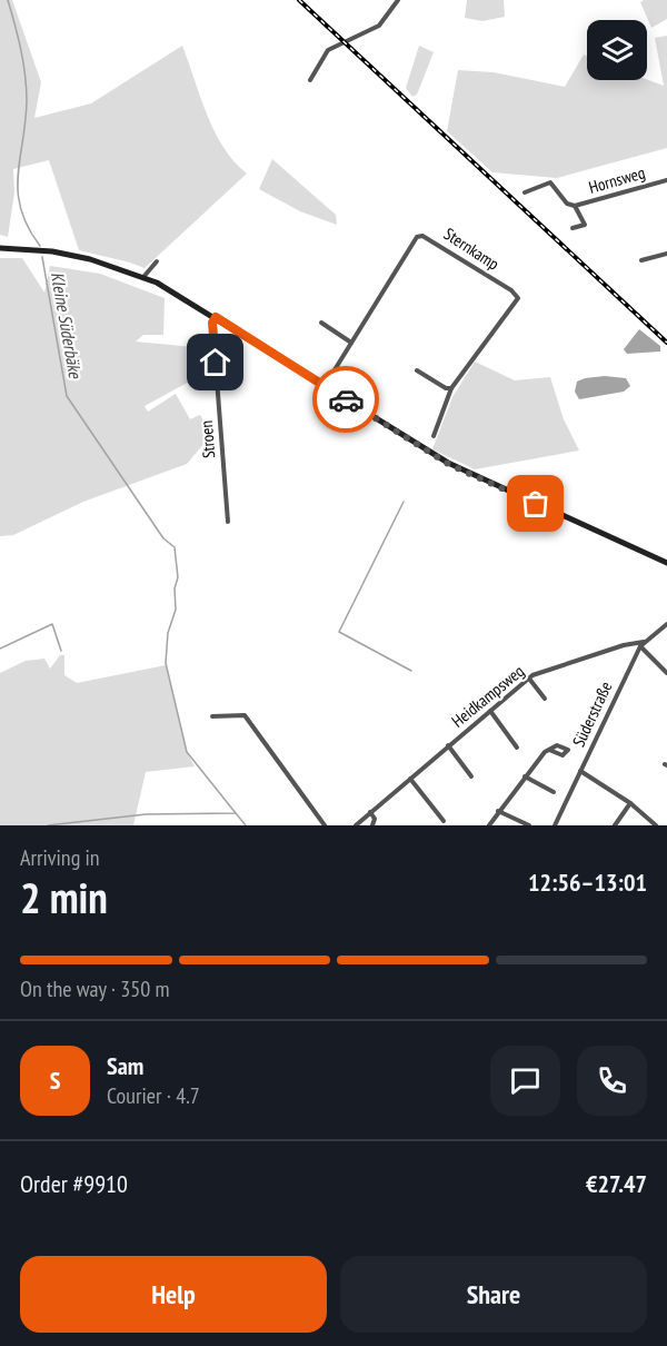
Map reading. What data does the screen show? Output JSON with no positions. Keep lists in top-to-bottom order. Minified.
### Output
{"streets":{"street":["Hornsweg","Sternkamp","Stroen","Heidkampsweg","Süderstraße"]},"crossings":[["Heidkampsweg","Süderstraße"]],"water":["Kleine Süderbäke"],"page":{"heading":["2 min","Arriving in","12:56–13:01"],"panel":["Sam","Courier · 4.7","Order #9910","€27.47"],"bar":"On the way · 350 m","round":"S","buttons":["Help","Share"]}}
